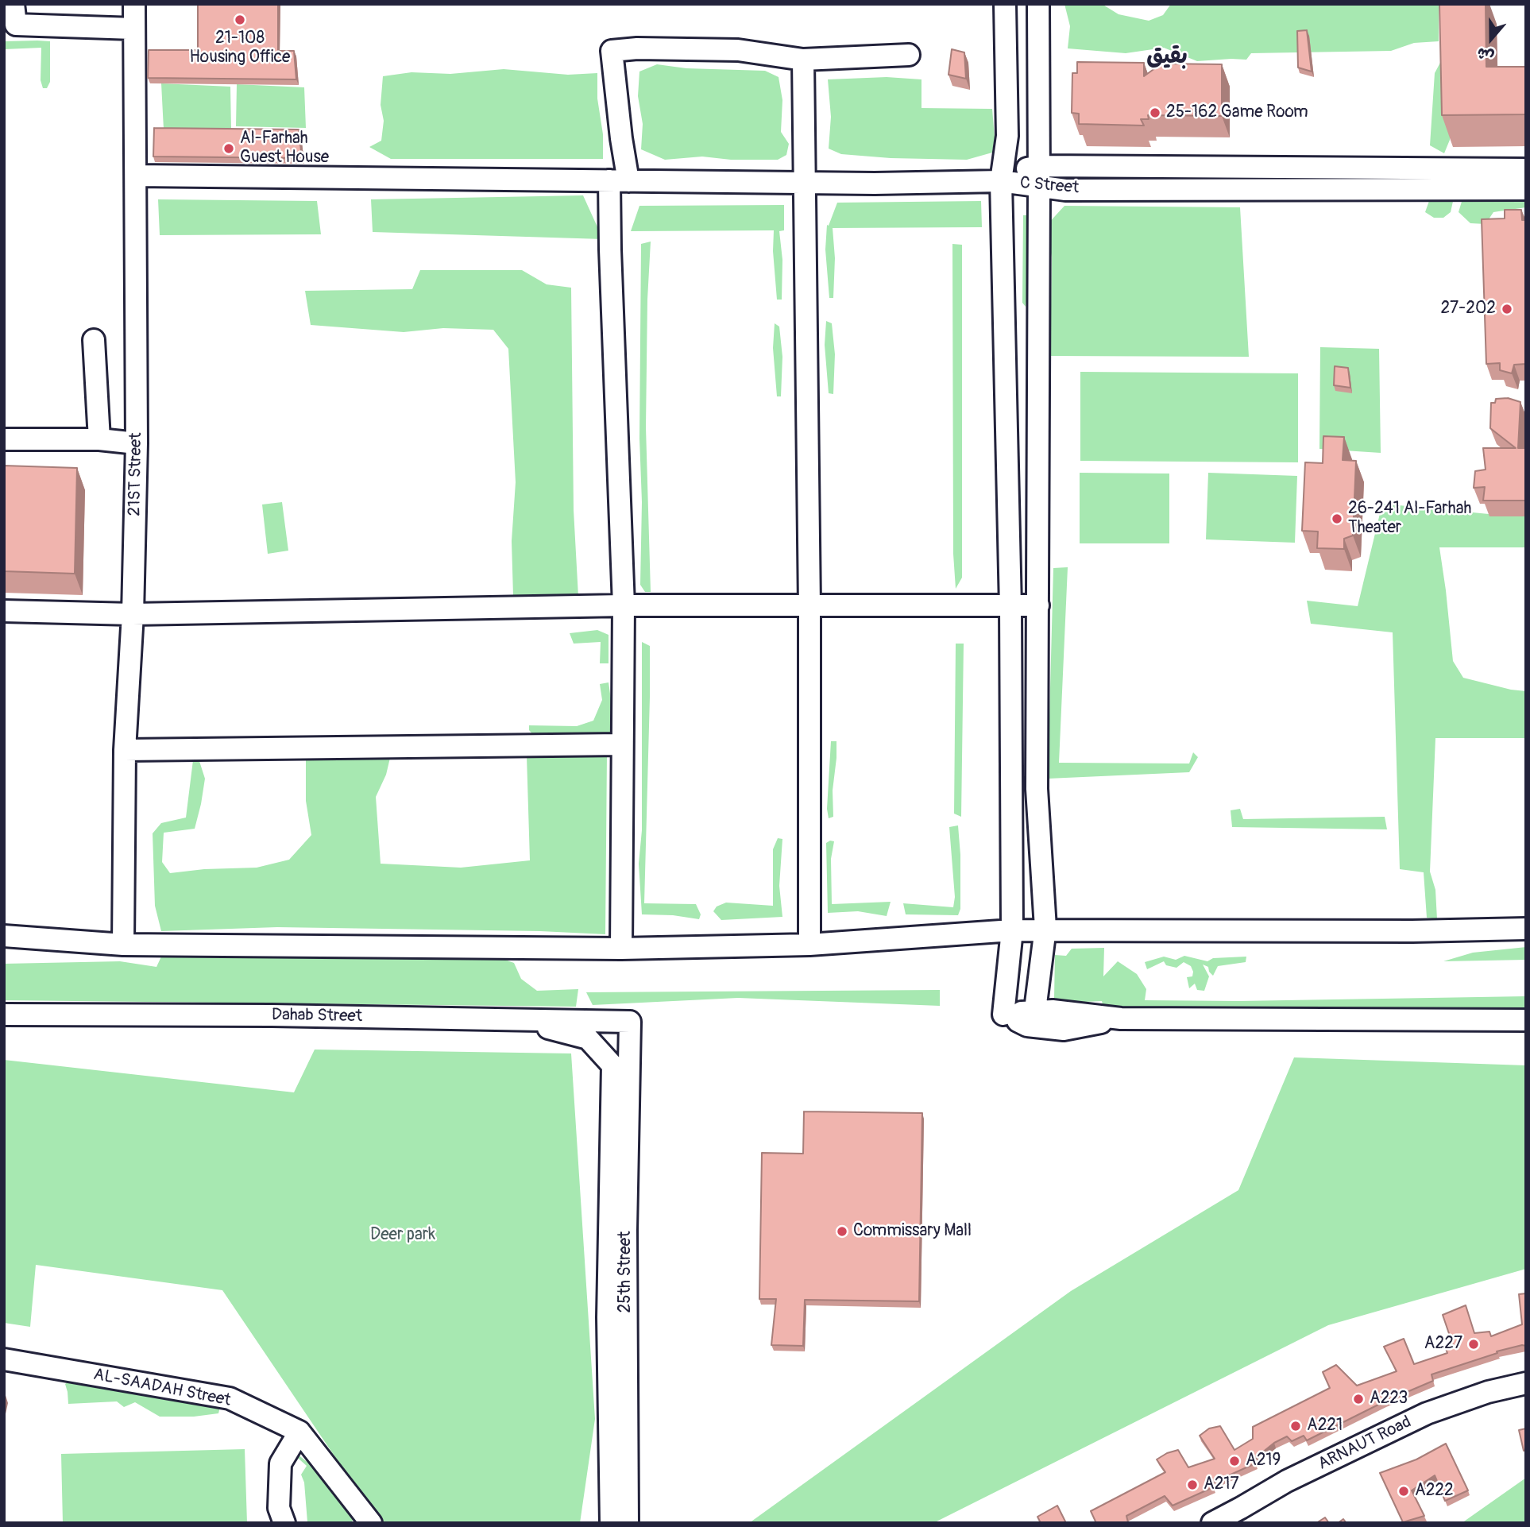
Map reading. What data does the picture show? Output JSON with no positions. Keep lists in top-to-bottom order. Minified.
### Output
{"streets":{"street":["C Street","21ST Street","Dahab Street","25th Street","AL-SAADAH Street","ARNAUT Road"]},"crossings":[["C Street","21ST Street"],["Dahab Street","25th Street"]],"districts":["بقيق"],"parks":["Deer park"],"places":["21-108 Housing Office","25-162 Game Room","Al-Farhah Guest House","27-202","26-241 Al-Farhah Theater","Commissary Mall","A227","A223","A221","A219","A217","A222"],"north":"bottom"}
